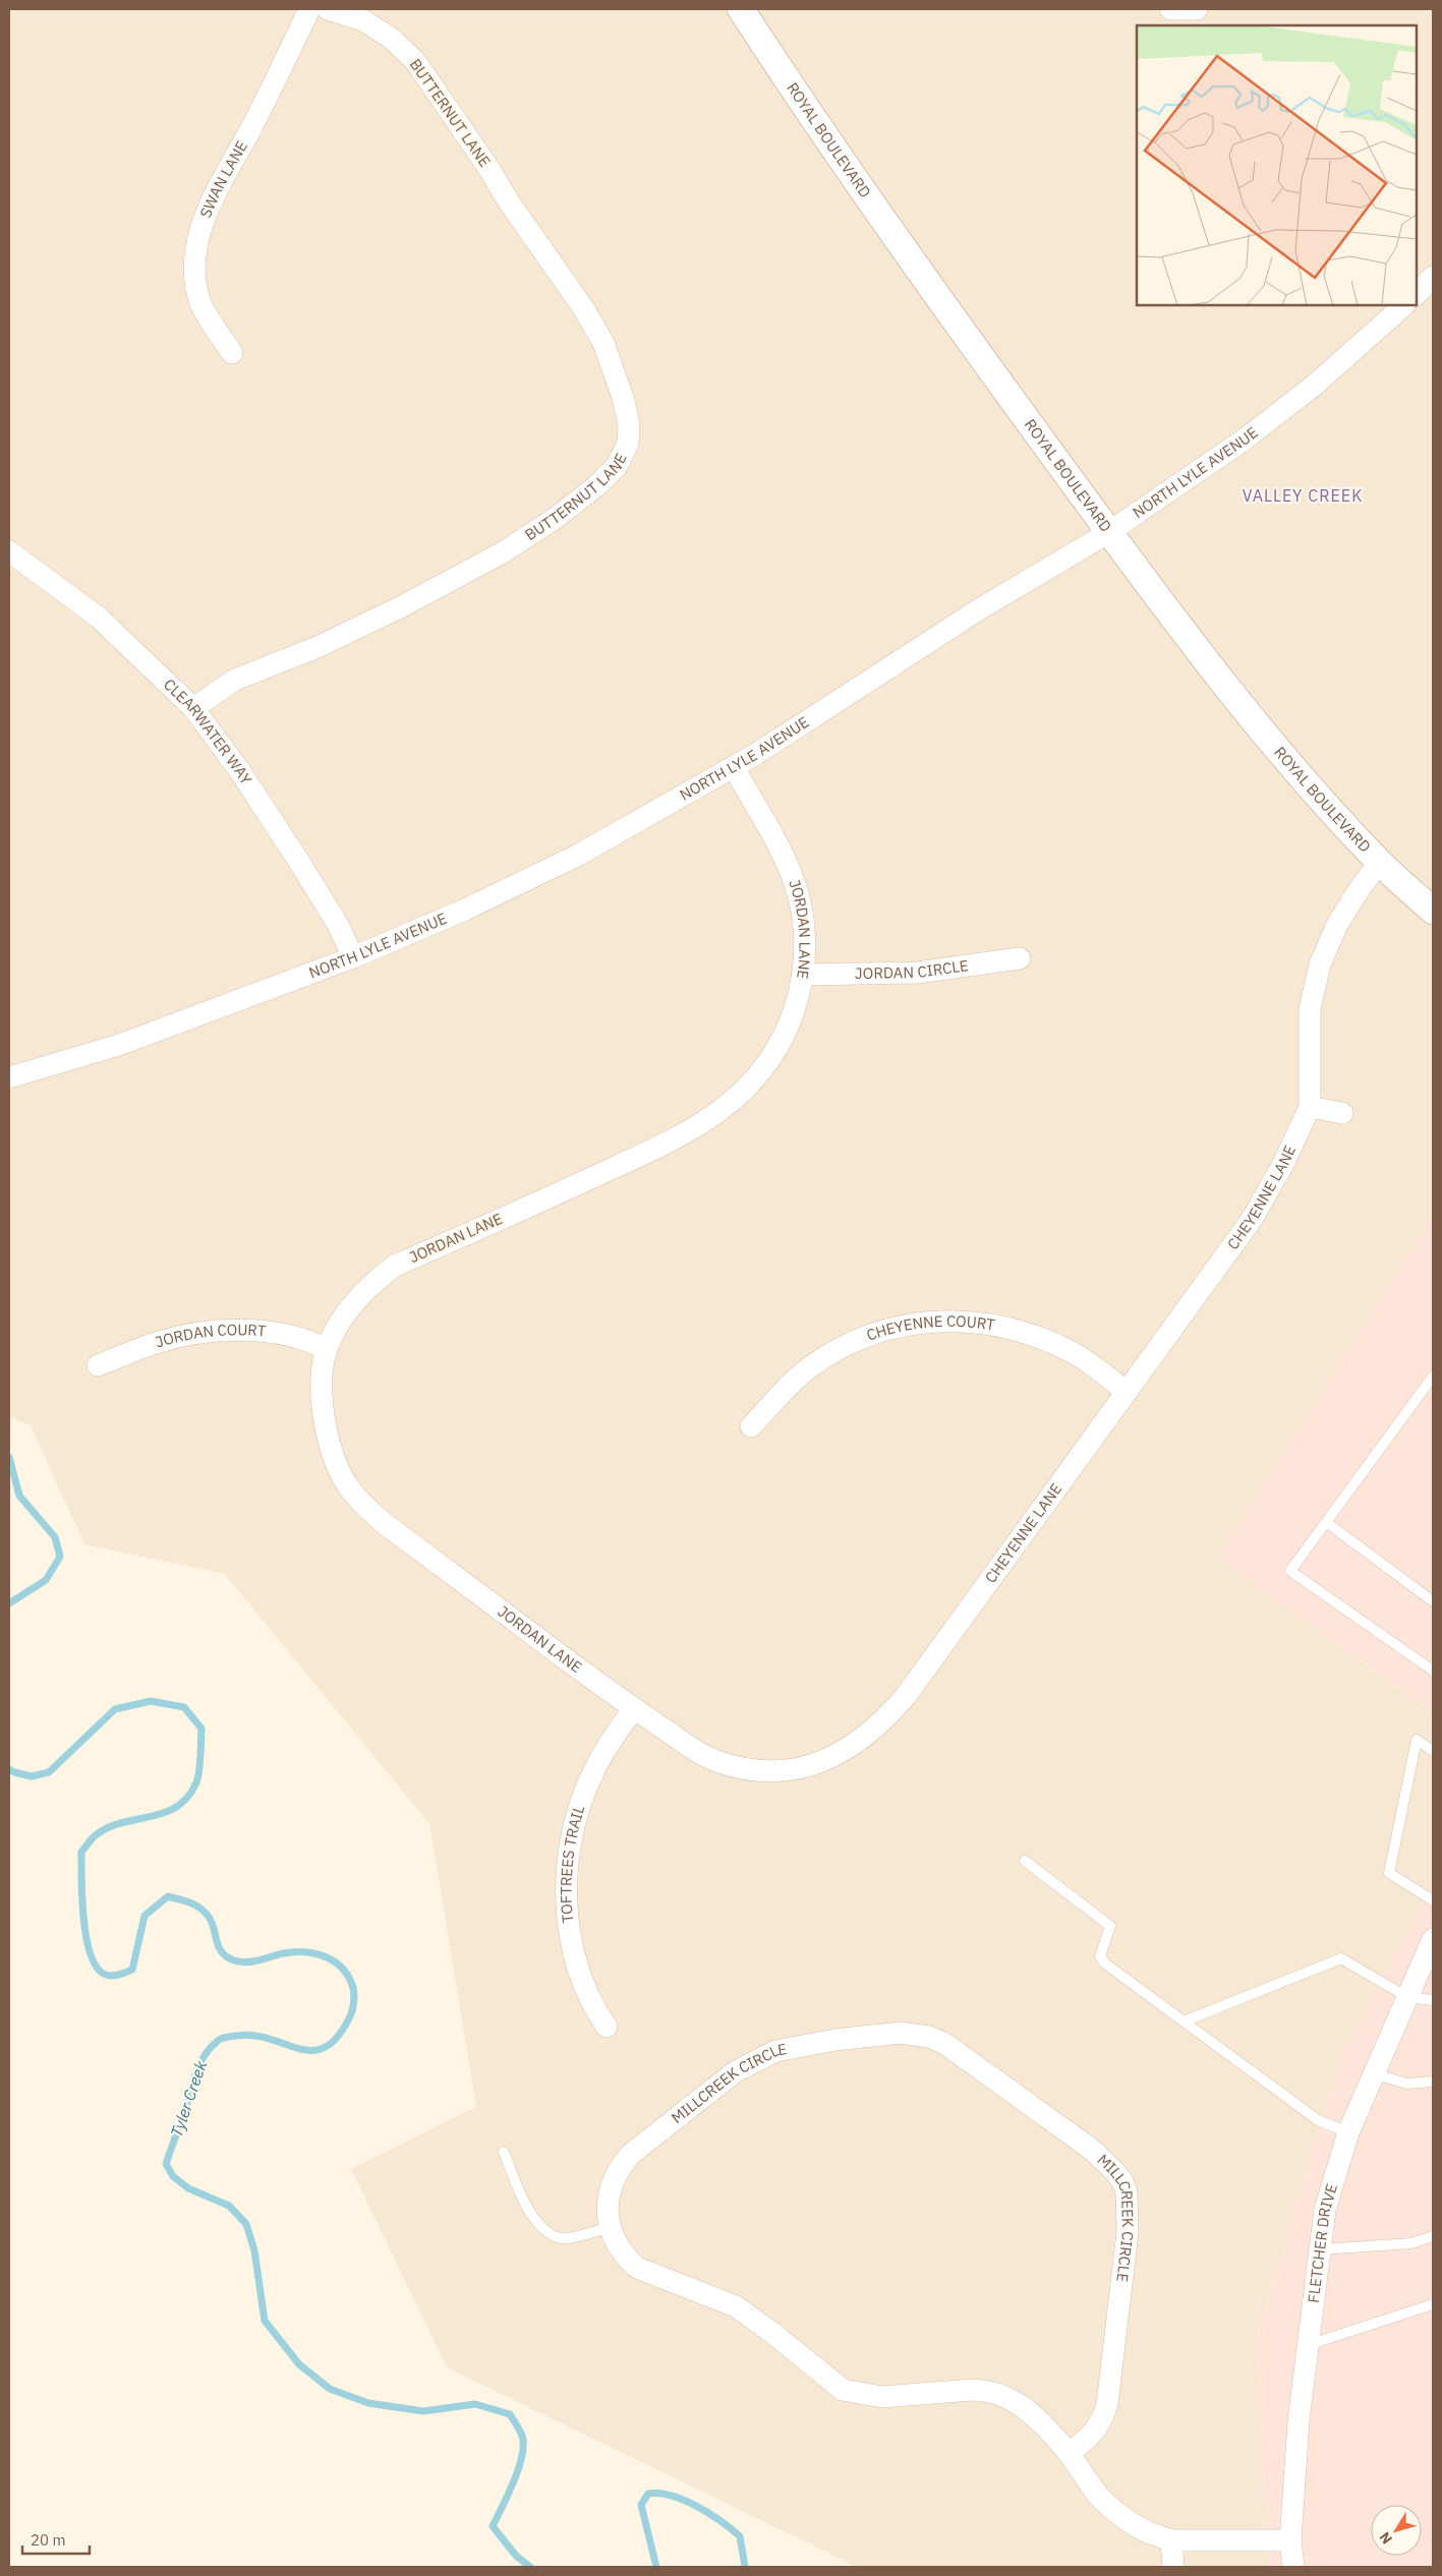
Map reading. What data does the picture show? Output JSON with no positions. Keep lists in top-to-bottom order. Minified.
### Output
{"streets":{"street":["BUTTERNUT LANE","ROYAL BOULEVARD","SWAN LANE","NORTH LYLE AVENUE","CLEARWATER WAY","JORDAN LANE","JORDAN CIRCLE","CHEYENNE LANE","CHEYENNE COURT","JORDAN COURT","TOFTREES TRAIL","MILLCREEK CIRCLE","FLETCHER DRIVE"]},"crossings":[["BUTTERNUT LANE","CLEARWATER WAY"],["ROYAL BOULEVARD","NORTH LYLE AVENUE"],["ROYAL BOULEVARD","CHEYENNE LANE"],["NORTH LYLE AVENUE","CLEARWATER WAY"],["NORTH LYLE AVENUE","JORDAN LANE"],["JORDAN LANE","JORDAN CIRCLE"],["JORDAN LANE","CHEYENNE LANE"],["JORDAN LANE","JORDAN COURT"],["JORDAN LANE","TOFTREES TRAIL"],["CHEYENNE LANE","CHEYENNE COURT"],["CHEYENNE LANE","TOFTREES TRAIL"],["MILLCREEK CIRCLE","FLETCHER DRIVE"]],"districts":["VALLEY CREEK"],"water":["Tyler Creek"],"scale_bar":"20 m","north":"bottom left"}
